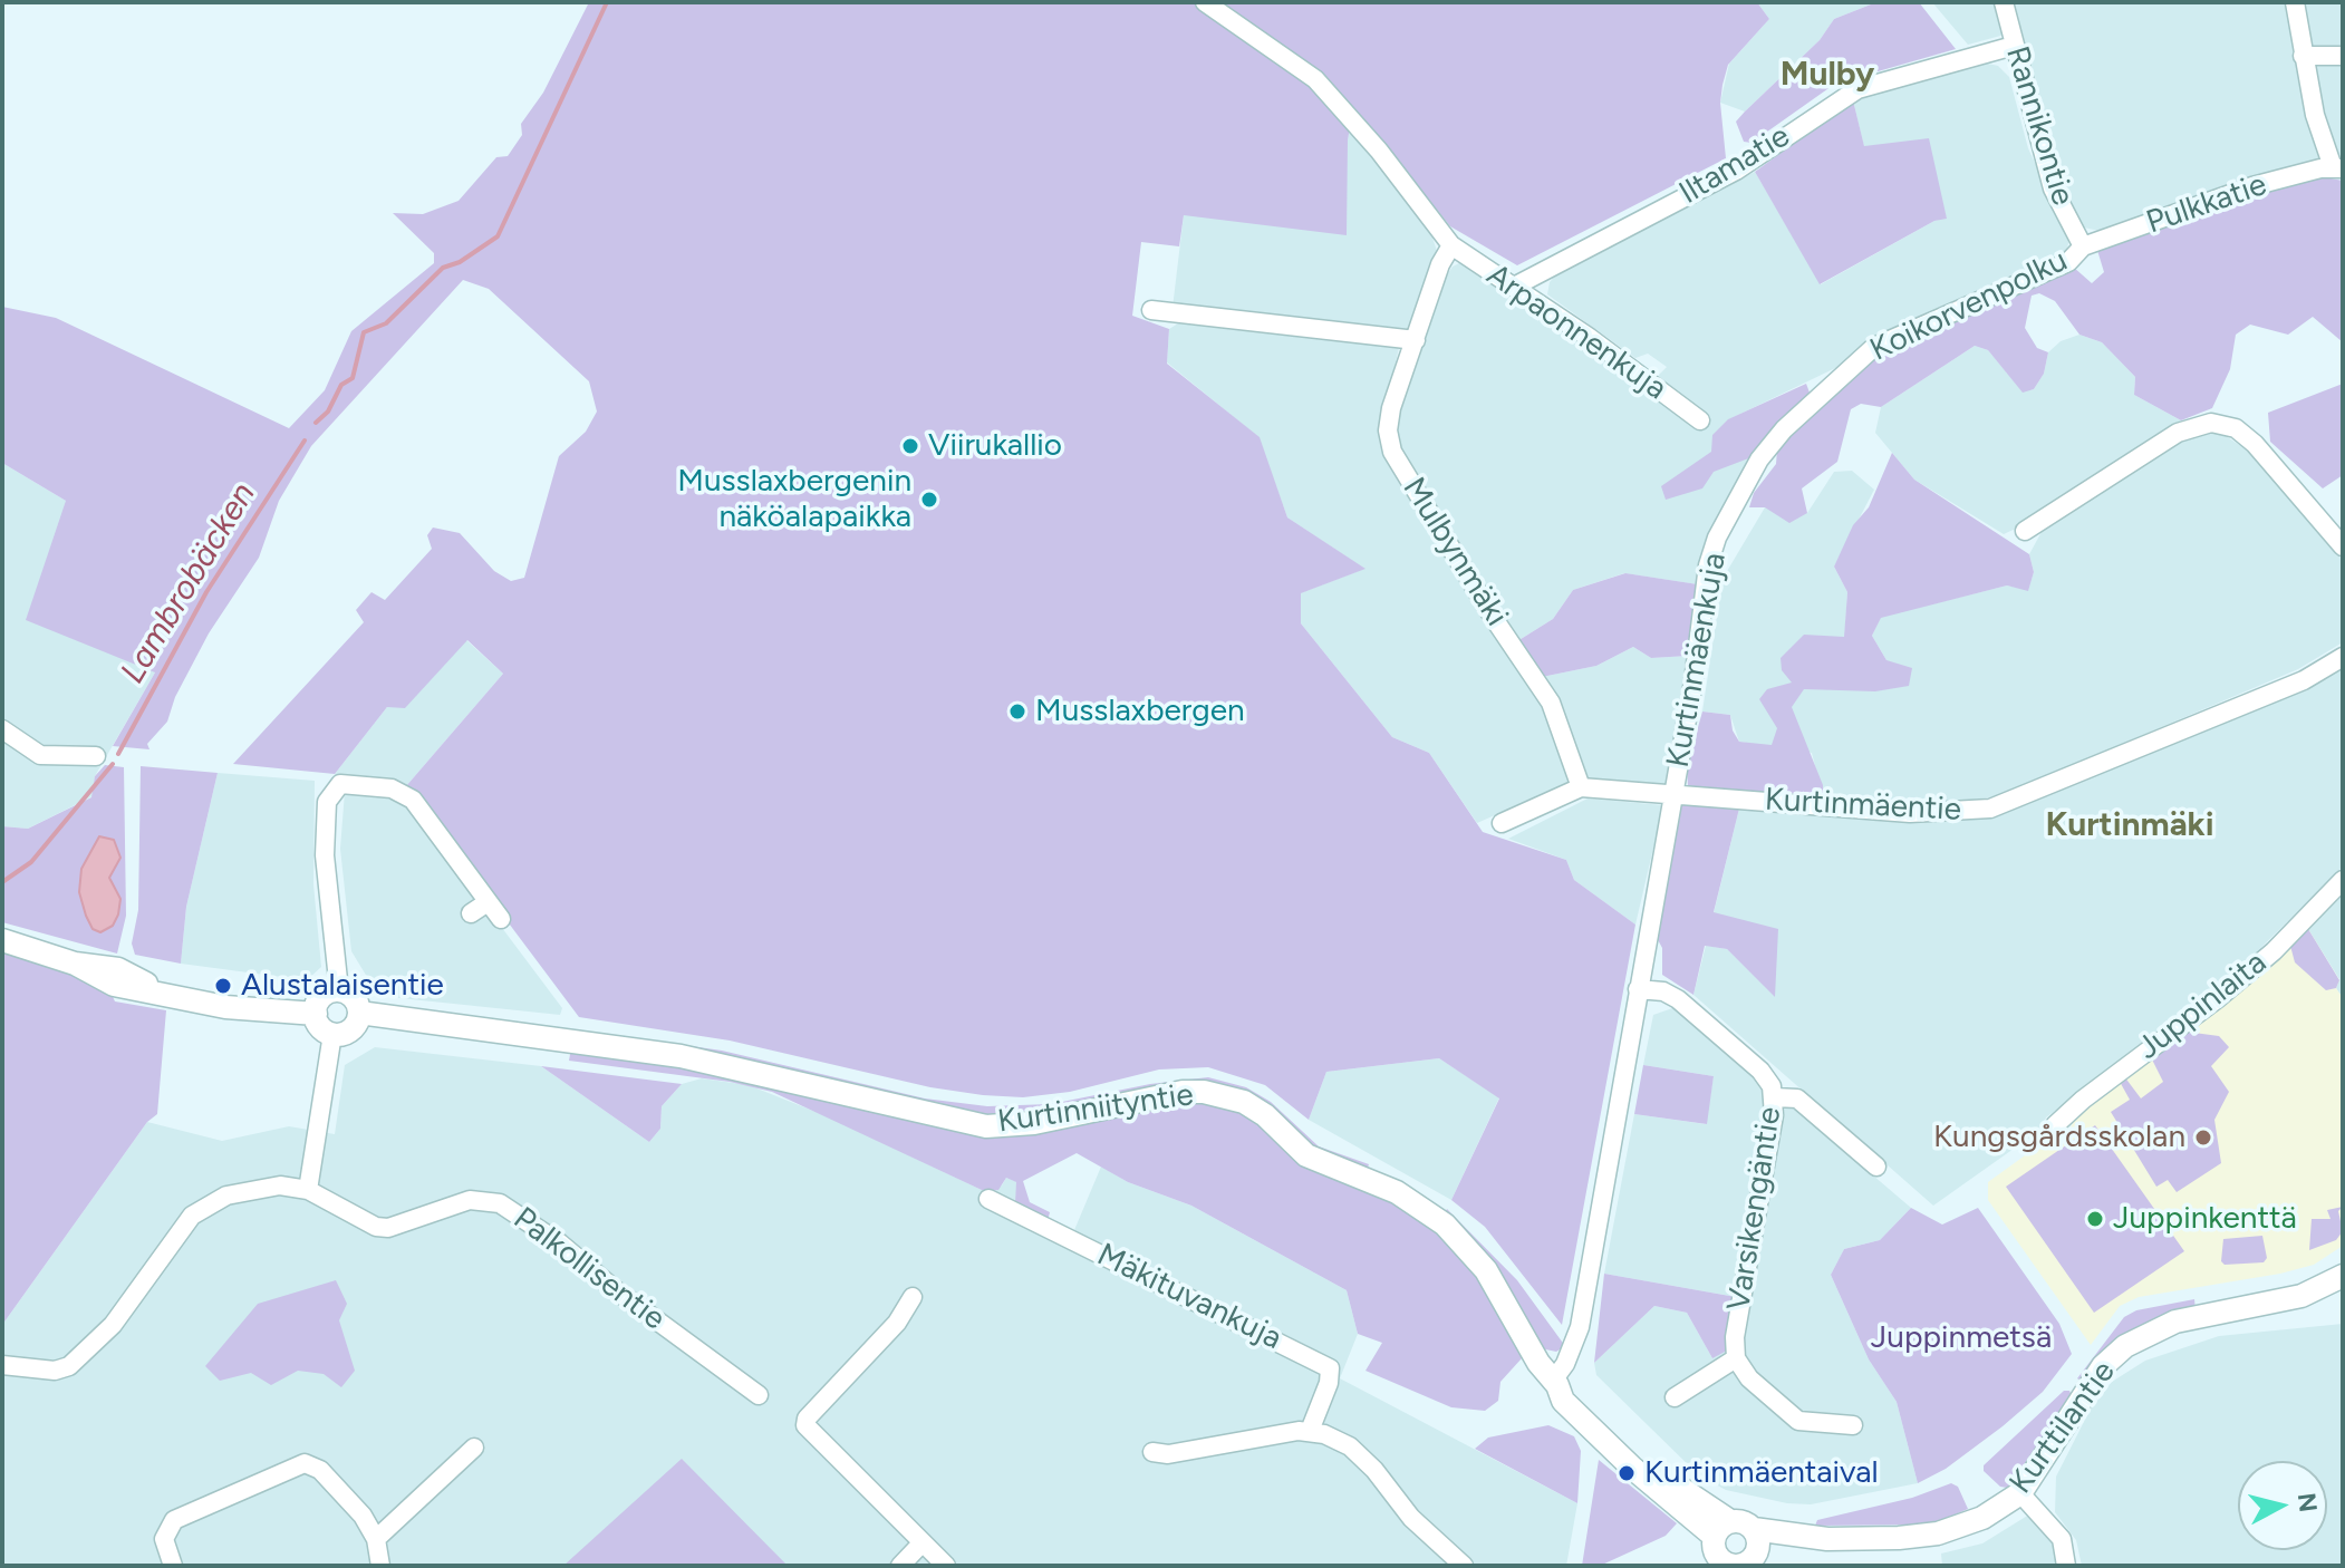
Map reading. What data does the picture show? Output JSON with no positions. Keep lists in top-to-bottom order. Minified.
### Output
{"streets":{"street":["Rannikontie","Iltamatie","Pulkkatie","Koikorvenpolku","Arpaonnenkuja","Mulbynmäki","Kurtinmäenkuja","Kurtinmäentie","Juppinlaita","Kurtinniityntie","Varsikengäntie","Palkollisentie","Mäkituvankuja","Kurttilantie"]},"crossings":[["Rannikontie","Iltamatie"],["Rannikontie","Pulkkatie"],["Rannikontie","Koikorvenpolku"],["Iltamatie","Arpaonnenkuja"],["Pulkkatie","Koikorvenpolku"],["Koikorvenpolku","Kurtinmäenkuja"],["Arpaonnenkuja","Mulbynmäki"],["Kurtinmäenkuja","Kurtinmäentie"],["Kurtinniityntie","Kurttilantie"]],"districts":["Mulby","Kurtinmäki"],"water":["Lambrobäcken"],"parks":["Juppinmetsä"],"places":["Viirukallio","Musslaxbergenin näköalapaikka","Musslaxbergen","Alustalaisentie","Kungsgårdsskolan","Juppinkenttä","Kurtinmäentaival"],"north":"right"}
